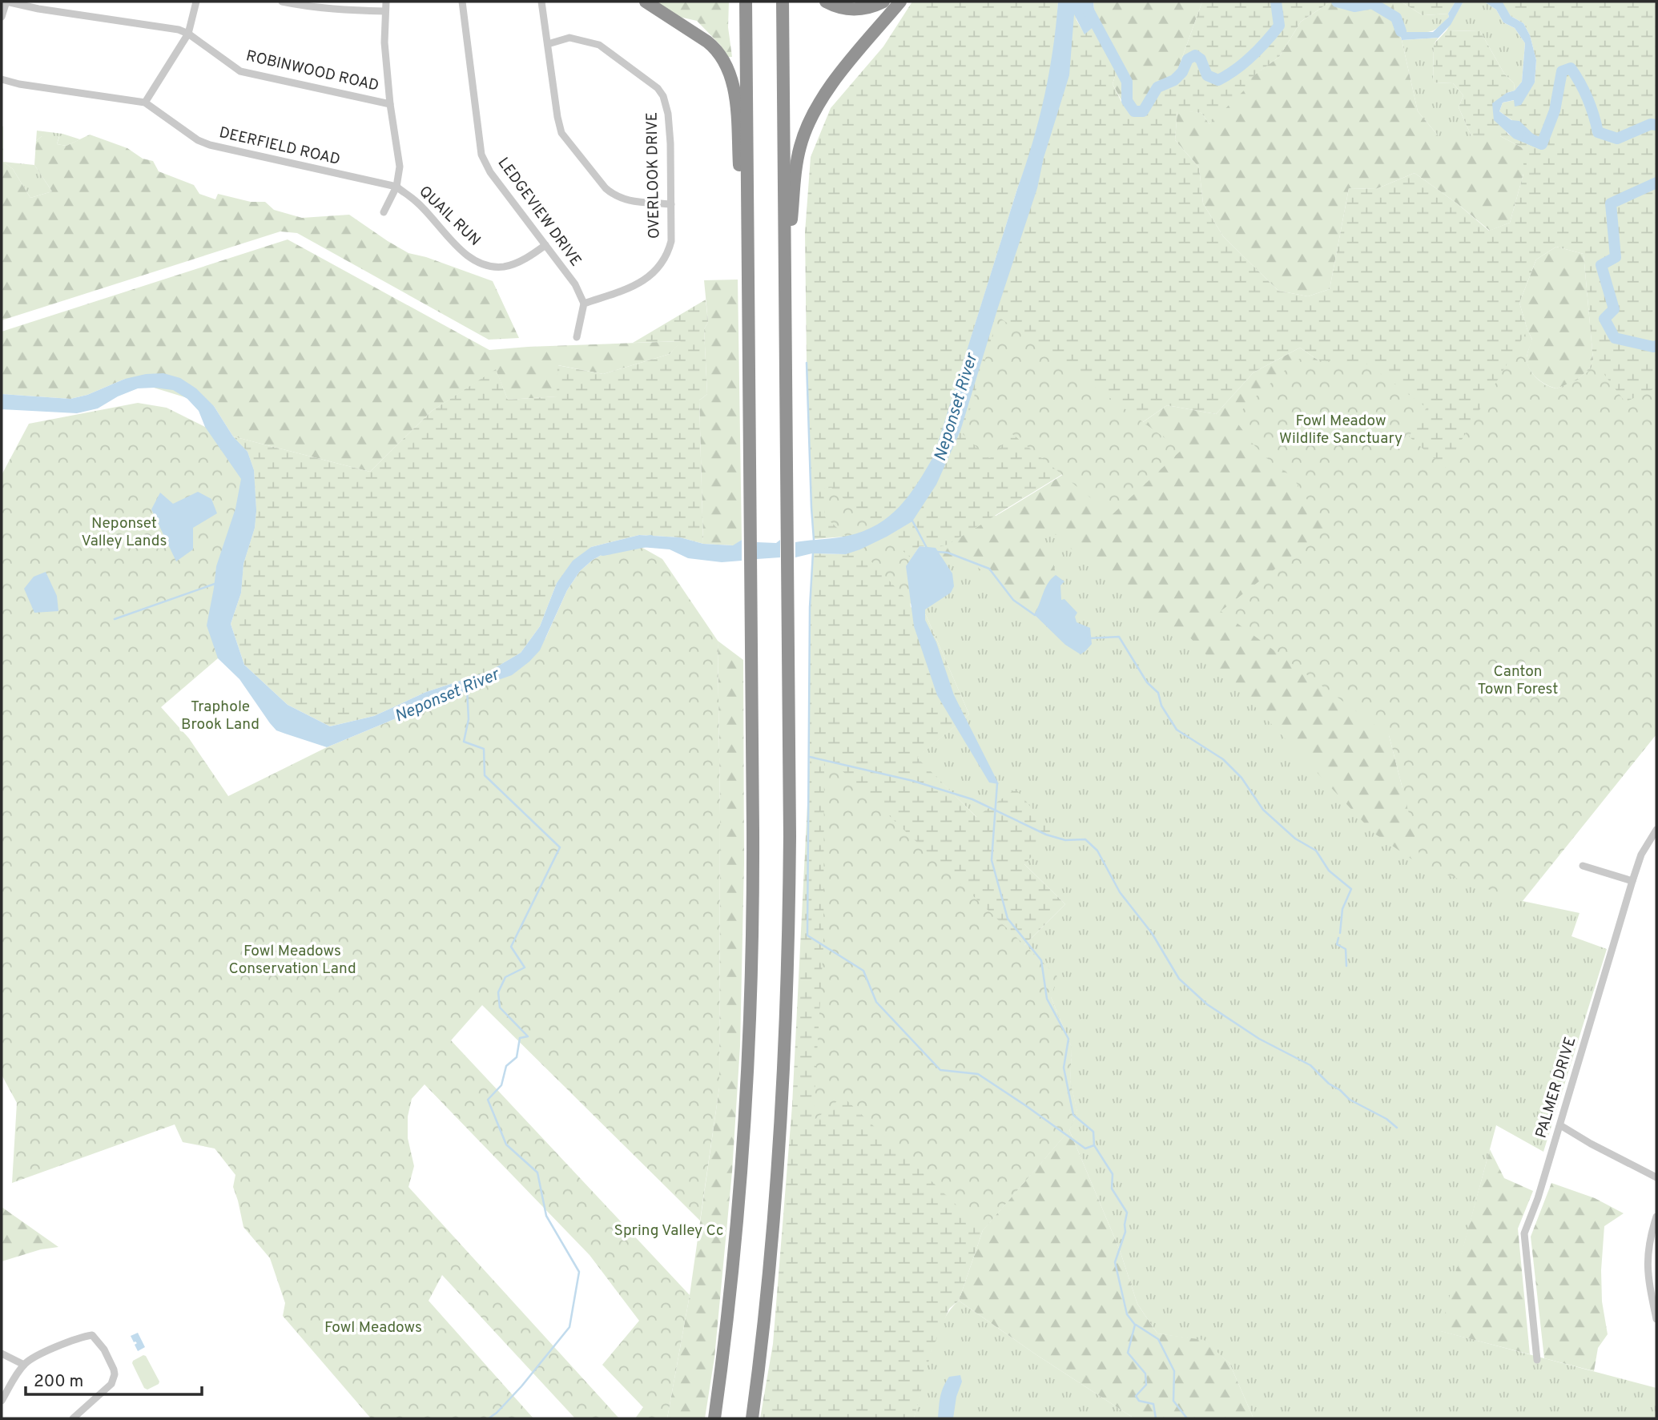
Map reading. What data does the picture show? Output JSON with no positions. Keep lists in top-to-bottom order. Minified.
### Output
{"streets":{"street":["ROBINWOOD ROAD","DEERFIELD ROAD","OVERLOOK DRIVE","LEDGEVIEW DRIVE","QUAIL RUN","PALMER DRIVE"]},"crossings":[["DEERFIELD ROAD","QUAIL RUN"],["OVERLOOK DRIVE","LEDGEVIEW DRIVE"],["LEDGEVIEW DRIVE","QUAIL RUN"]],"water":["Neponset River"],"parks":["Fowl Meadow Wildlife Sanctuary","Neponset Valley Lands","Canton Town Forest","Traphole Brook Land","Fowl Meadows Conservation Land","Spring Valley Cc","Fowl Meadows"],"scale_bar":"200 m"}
